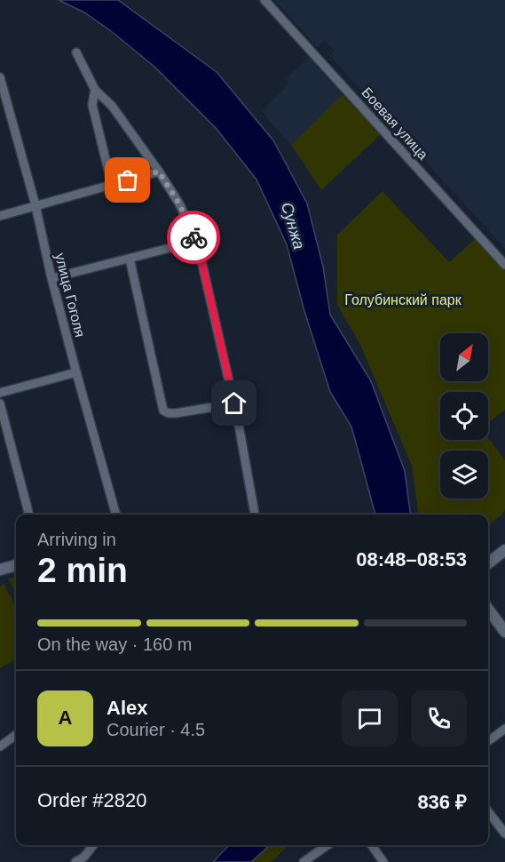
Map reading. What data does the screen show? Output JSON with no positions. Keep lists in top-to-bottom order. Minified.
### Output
{"streets":{"street":["Боевая улица","улица Гоголя"]},"water":["Сунжа"],"parks":["Голубинский парк"],"north":"top right","page":{"heading":["2 min","Arriving in","08:48–08:53"],"panel":["Alex","Courier · 4.5","Order #2820","836 ₽"],"bar":"On the way · 160 m","round":"A"}}
